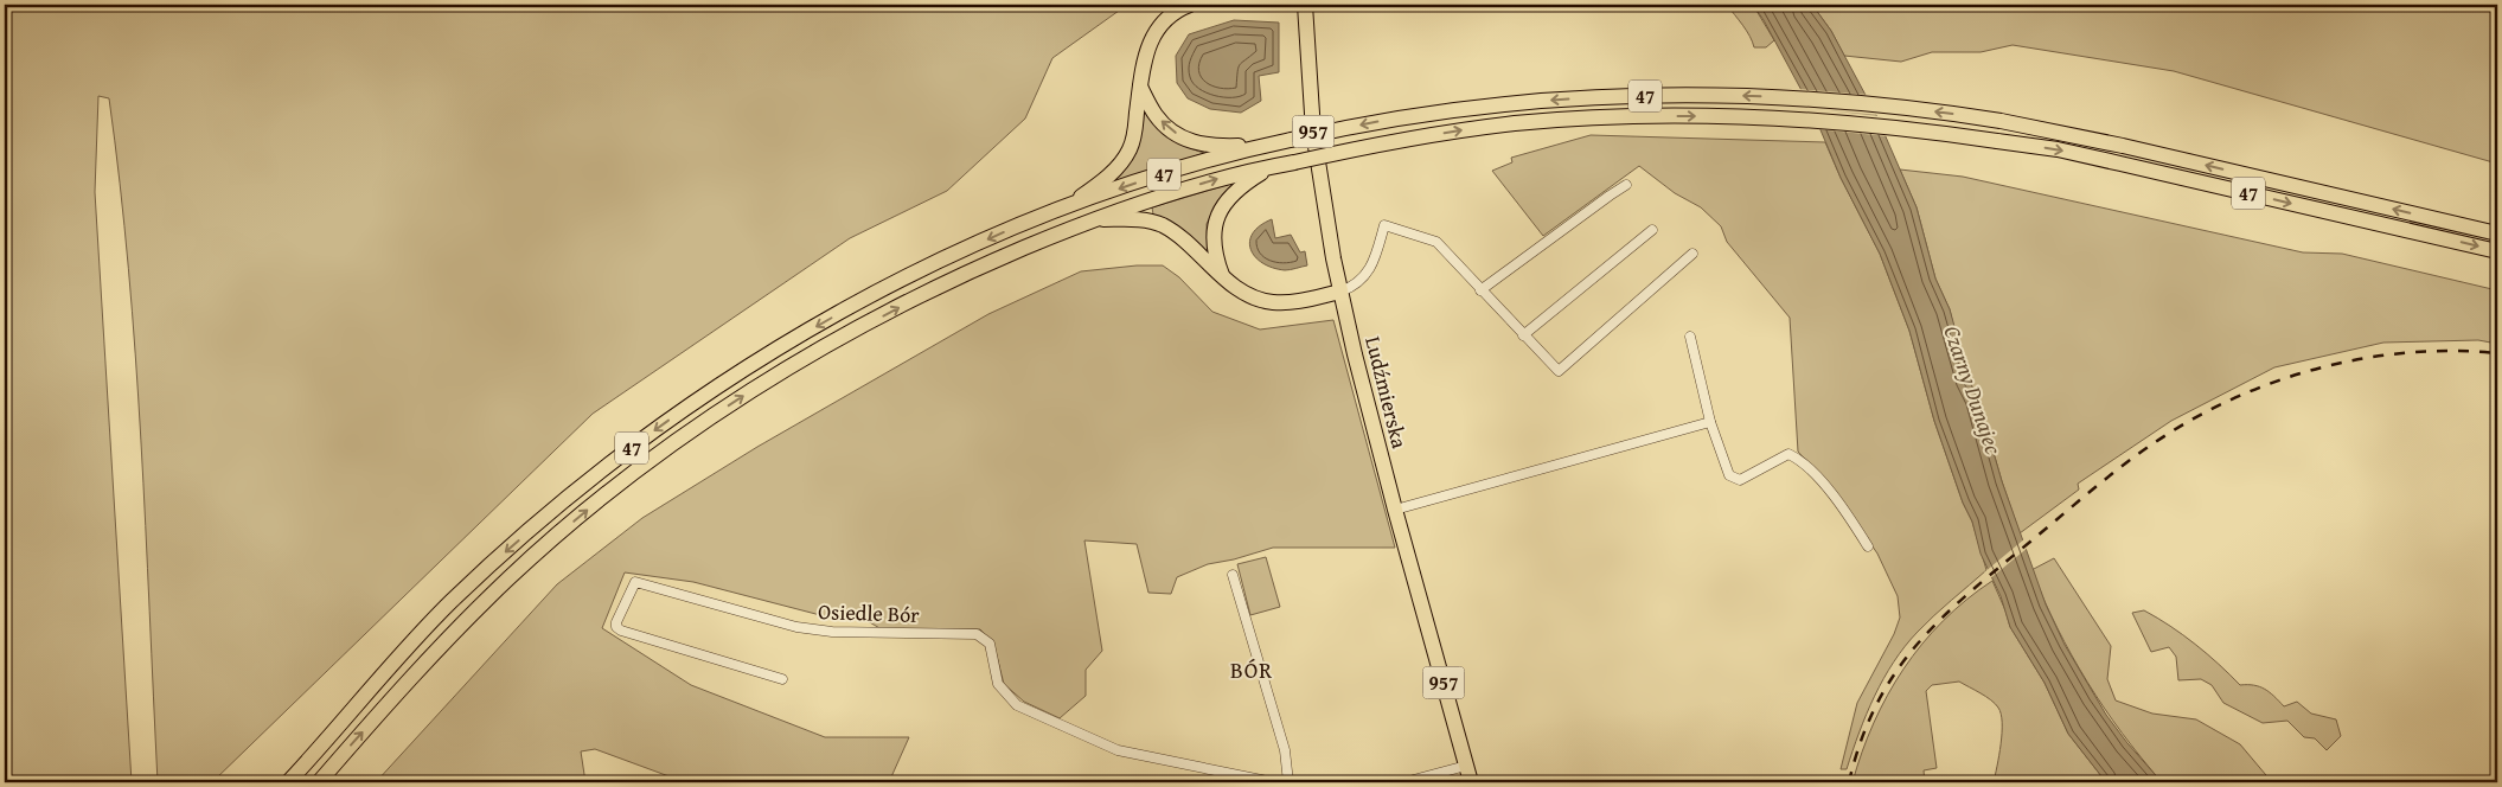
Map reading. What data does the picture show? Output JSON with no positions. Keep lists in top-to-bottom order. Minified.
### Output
{"streets":{"main road":["47","957","Ludźmierska"],"street":["Osiedle Bór"]},"districts":["BÓR"],"water":["Czarny Dunajec"]}
